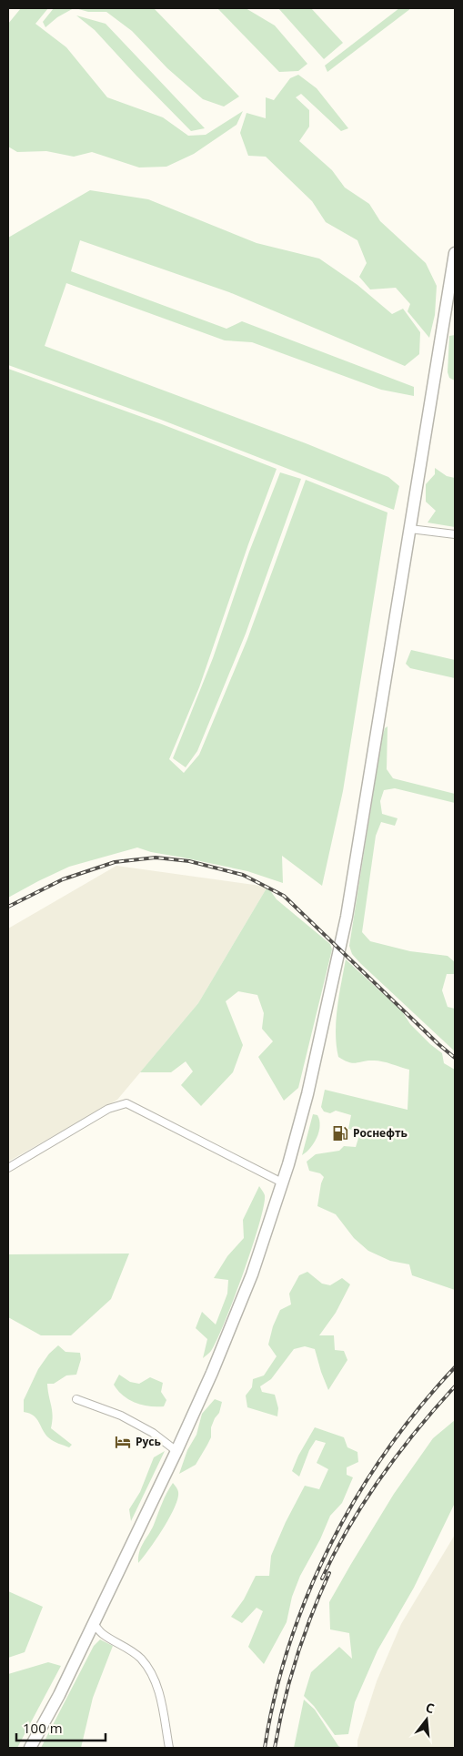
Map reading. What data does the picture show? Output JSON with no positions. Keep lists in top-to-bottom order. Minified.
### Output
{"places":{"fuel station":["Роснефть"],"hotel":["Русь"]},"scale_bar":"100 m","north":"top"}
